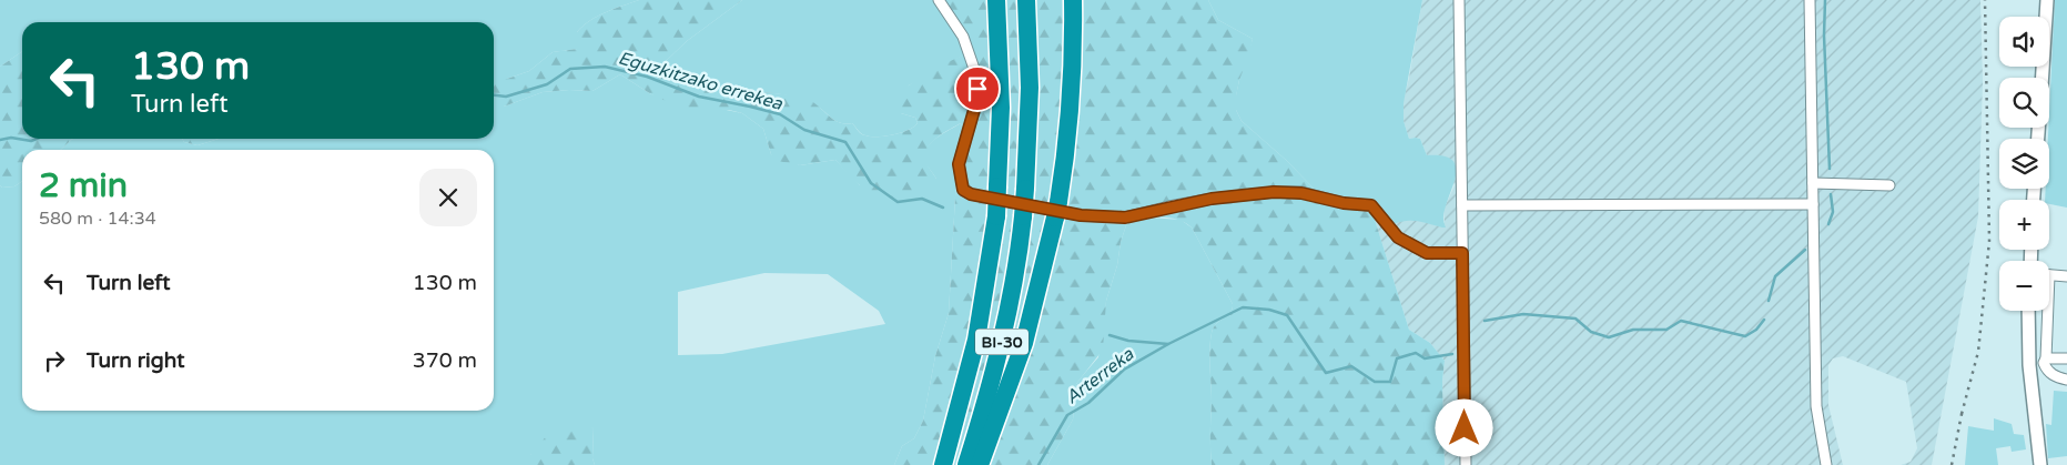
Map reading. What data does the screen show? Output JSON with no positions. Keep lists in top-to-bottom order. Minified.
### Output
{"streets":{"highway":["BI-30"]},"water":["Eguzkitzako errekea","Arterreka"],"page":{"map_buttons":["+","−"],"turn":["130 m","Turn left"],"heading":["2 min","580 m · 14:34"],"list":[{"name":"Turn left","value":"130 m"},{"name":"Turn right","value":"370 m"}]}}
